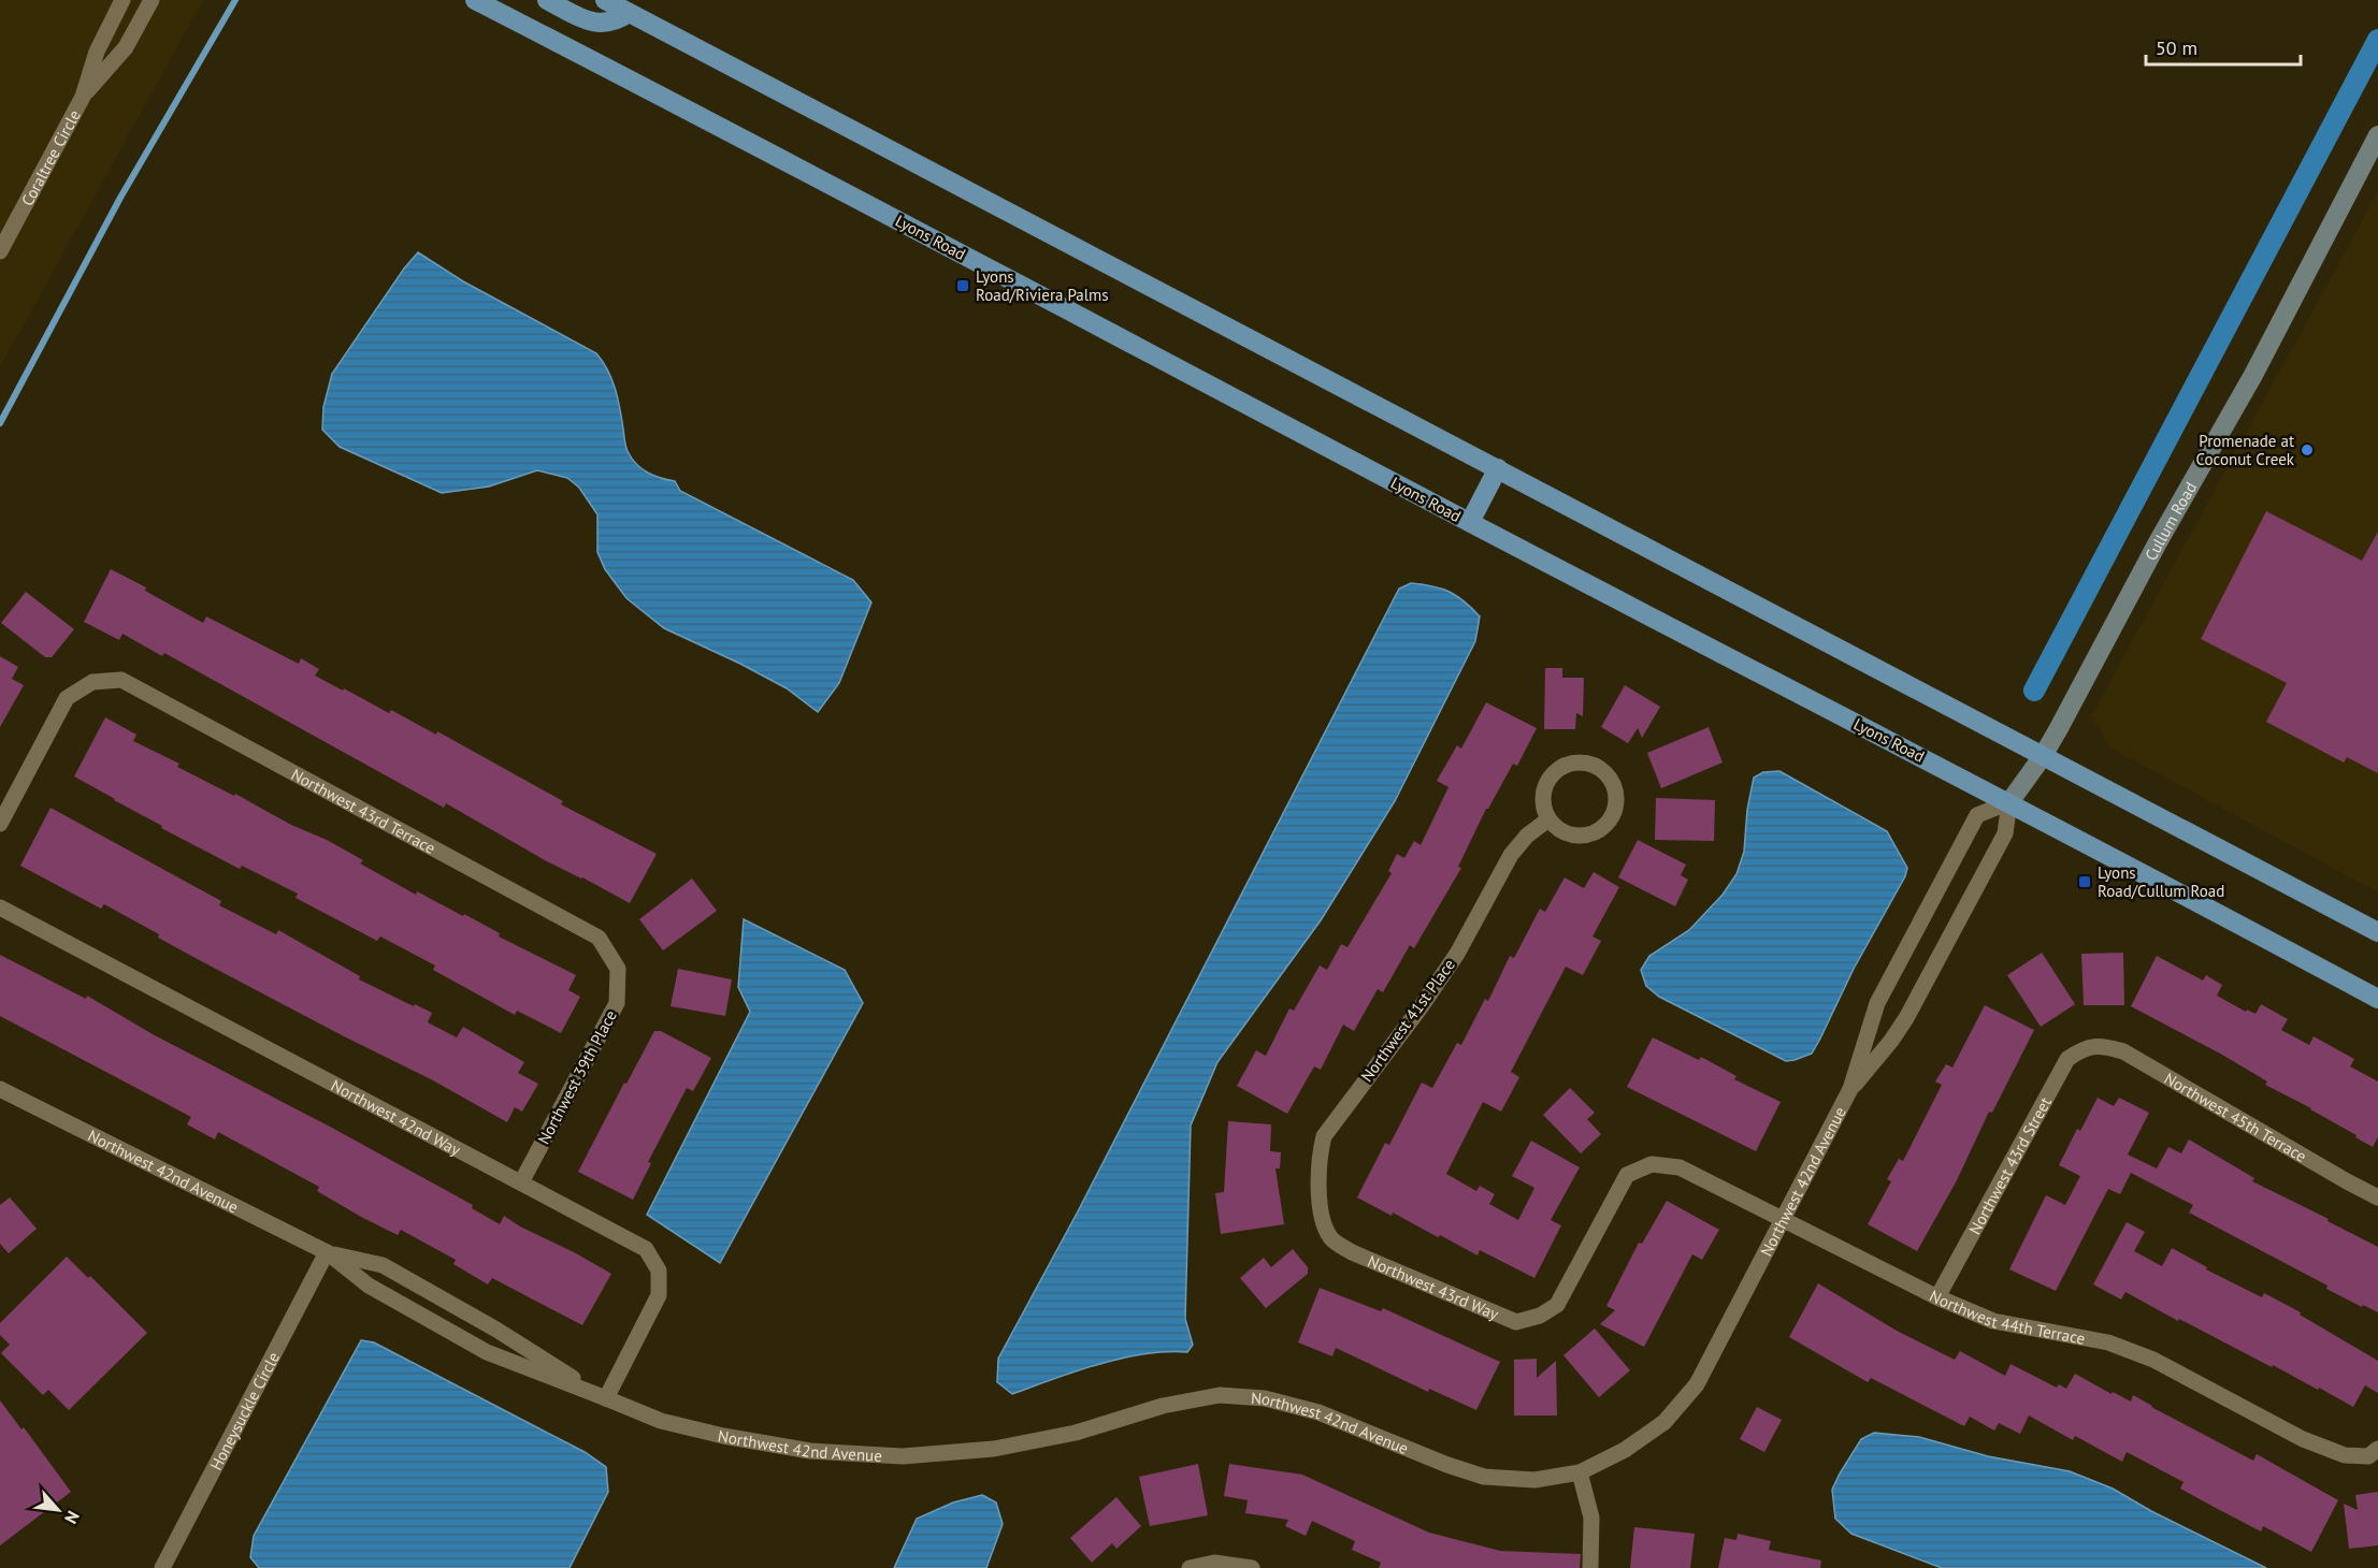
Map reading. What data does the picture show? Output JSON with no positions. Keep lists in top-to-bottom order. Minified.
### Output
{"streets":{"main road":["Lyons Road"],"street":["Coraltree Circle","Cullum Road","Northwest 43rd Terrace","Northwest 41st Place","Northwest 39th Place","Northwest 42nd Way","Northwest 45th Terrace","Northwest 43rd Street","Northwest 42nd Avenue","Northwest 43rd Way","Northwest 44th Terrace","Honeysuckle Circle"]},"crossings":[["Lyons Road","Cullum Road"],["Lyons Road","Northwest 42nd Avenue"],["Cullum Road","Northwest 42nd Avenue"],["Northwest 43rd Terrace","Northwest 39th Place"],["Northwest 41st Place","Northwest 43rd Way"],["Northwest 39th Place","Northwest 42nd Way"],["Northwest 42nd Way","Northwest 42nd Avenue"],["Northwest 45th Terrace","Northwest 43rd Street"],["Northwest 43rd Street","Northwest 44th Terrace"],["Northwest 42nd Avenue","Northwest 44th Terrace"],["Northwest 42nd Avenue","Honeysuckle Circle"],["Northwest 43rd Way","Northwest 44th Terrace"]],"places":{"transit":["Lyons Road/Riviera Palms","Lyons Road/Cullum Road"],"other":["Promenade at Coconut Creek"]},"scale_bar":"50 m","north":"bottom right"}
